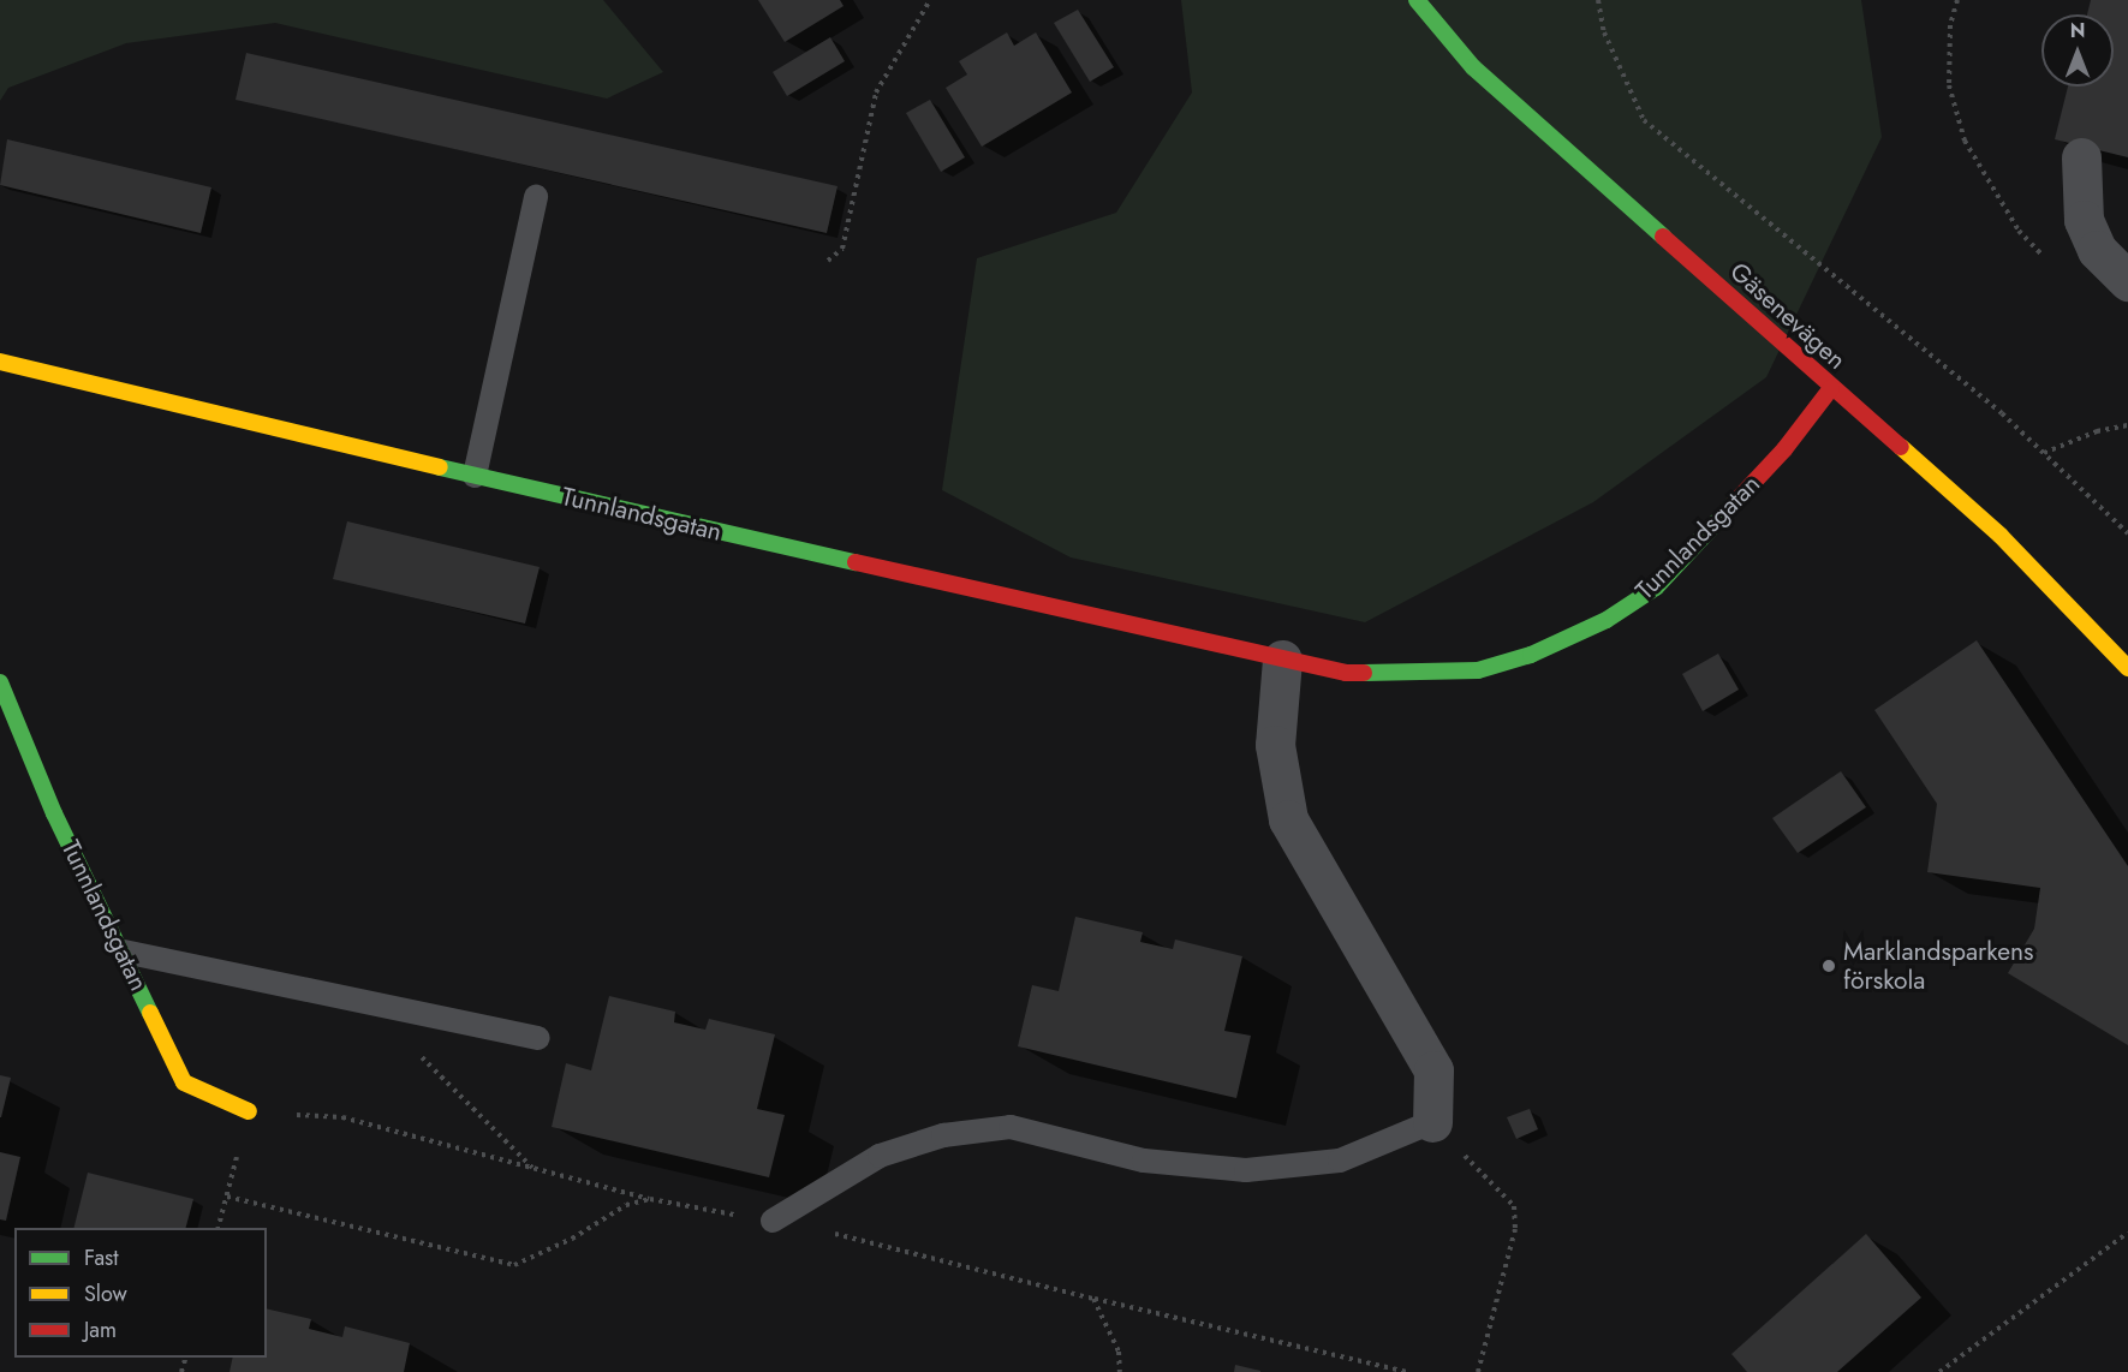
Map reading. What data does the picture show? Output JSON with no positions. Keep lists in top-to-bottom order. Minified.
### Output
{"streets":{"street":["Gäsenevägen","Tunnlandsgatan"]},"crossings":[["Gäsenevägen","Tunnlandsgatan"]],"places":["Marklandsparkens förskola"],"legend":["Fast","Slow","Jam"],"north":"top"}
